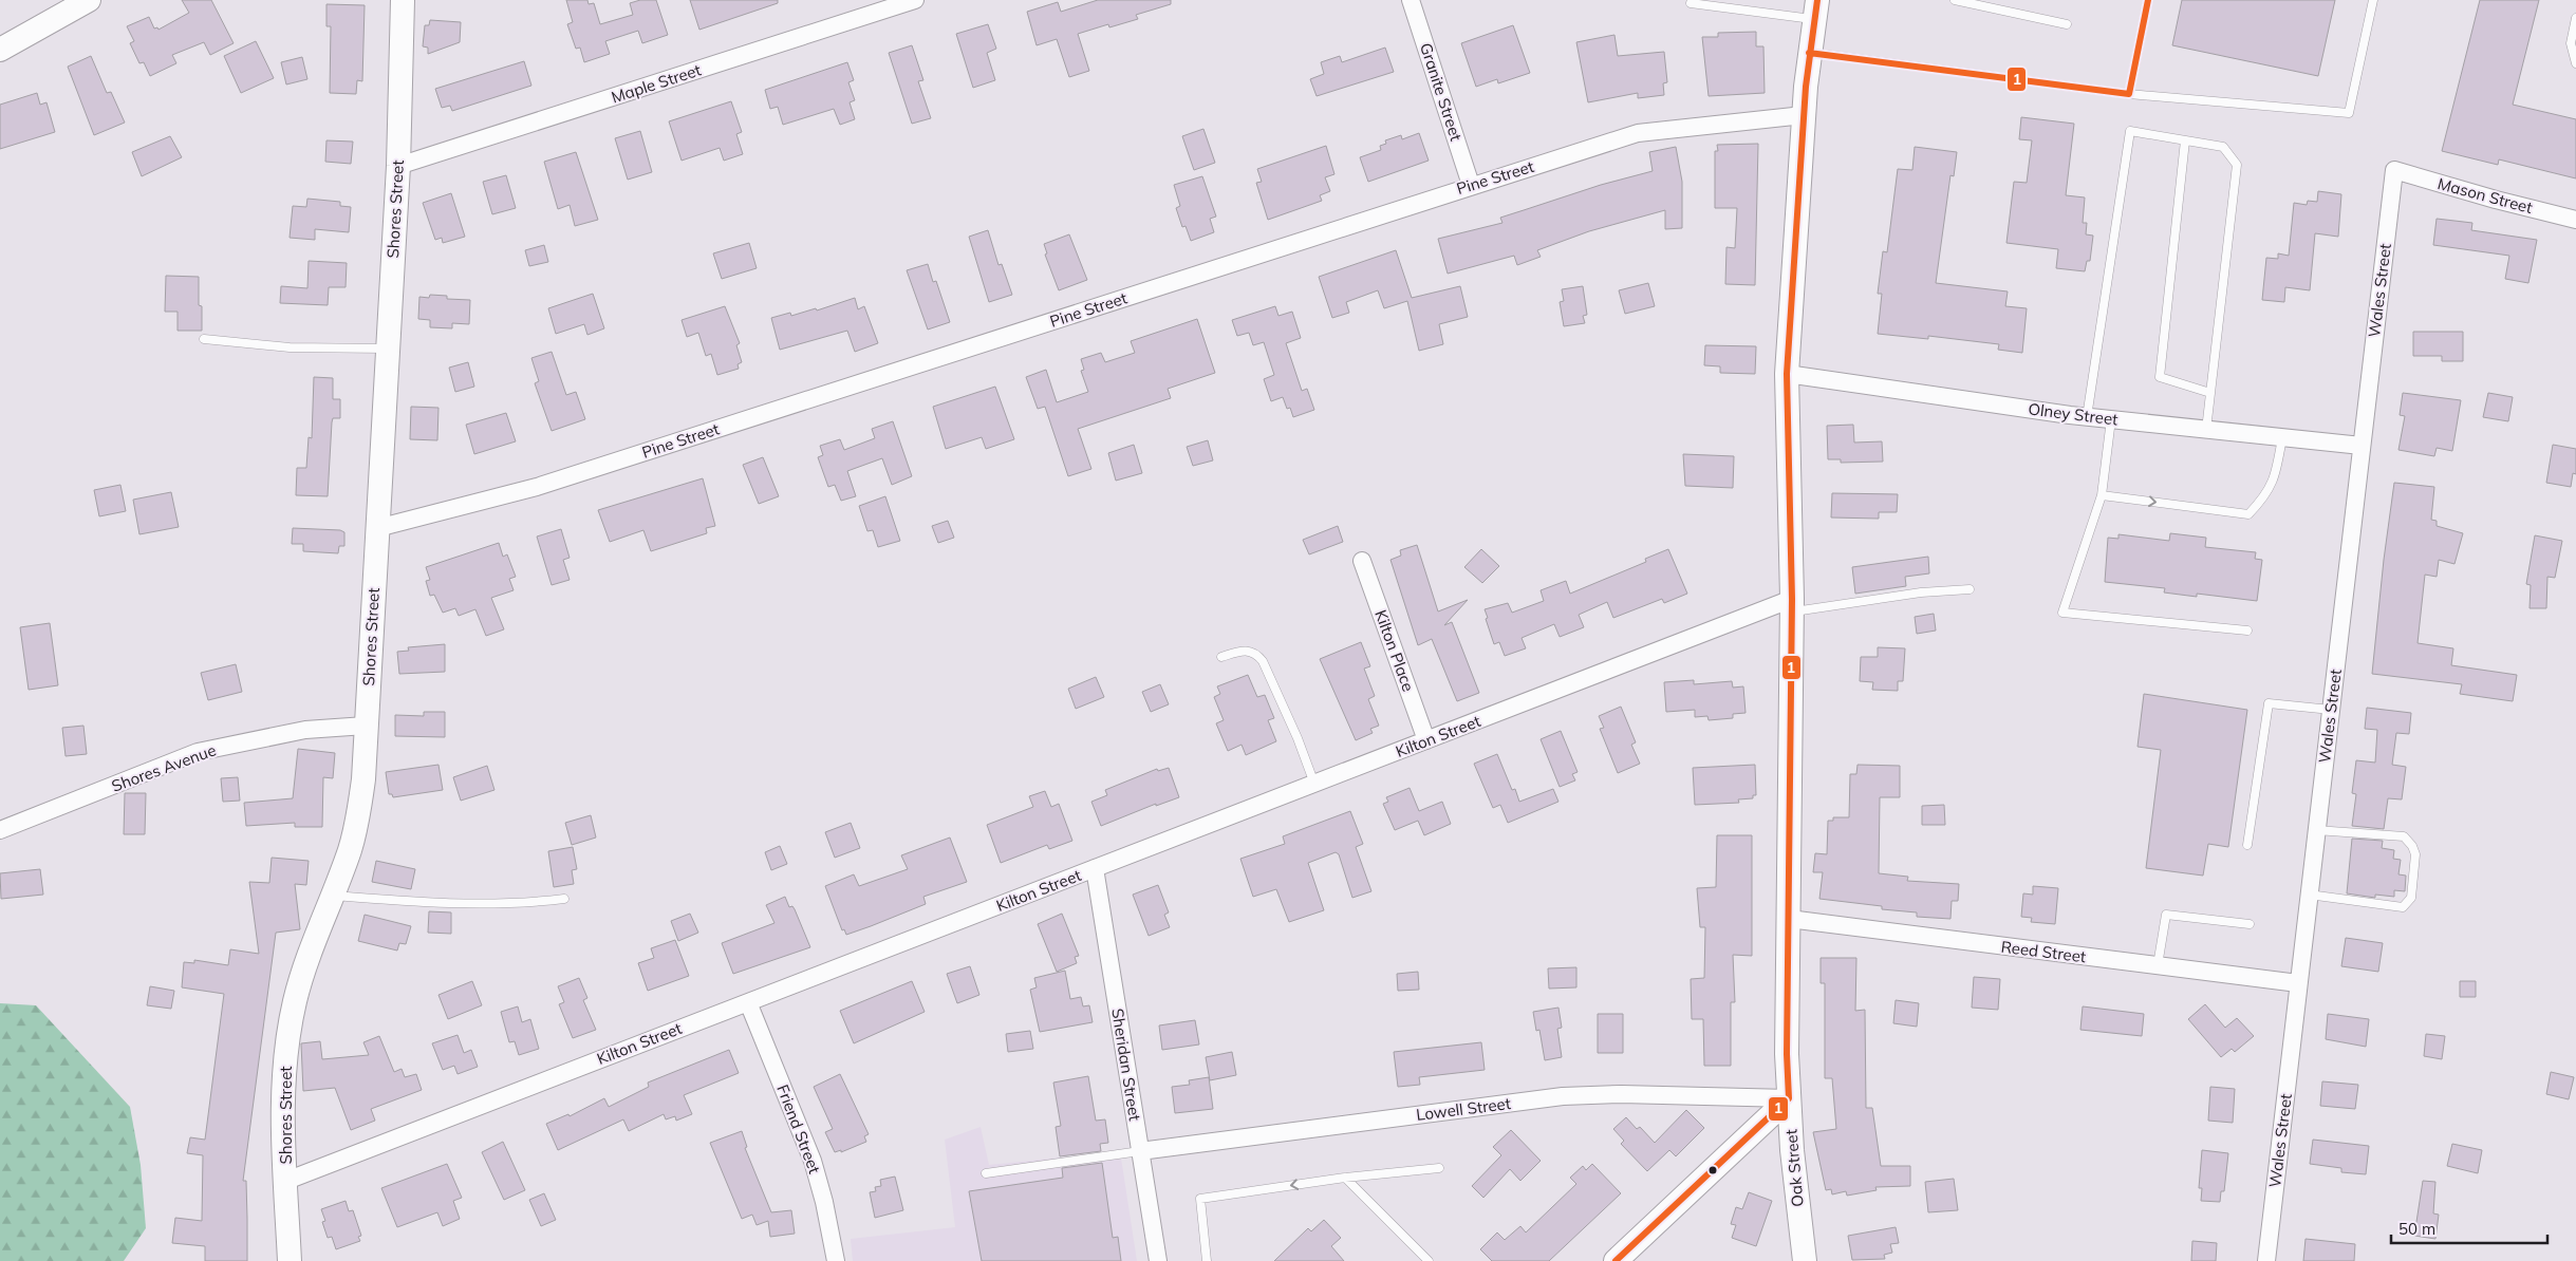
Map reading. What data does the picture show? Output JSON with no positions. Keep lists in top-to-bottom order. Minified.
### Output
{"streets":{"street":["Maple Street","Granite Street","Pine Street","Mason Street","Shores Street","Wales Street","Olney Street","Kilton Place","Kilton Street","Shores Avenue","Reed Street","Sheridan Street","Lowell Street","Friend Street","Oak Street"]},"crossings":[["Maple Street","Shores Street"],["Granite Street","Pine Street"],["Pine Street","Shores Street"],["Pine Street","Oak Street"],["Mason Street","Wales Street"],["Shores Street","Kilton Street"],["Shores Street","Shores Avenue"],["Wales Street","Olney Street"],["Wales Street","Reed Street"],["Olney Street","Oak Street"],["Kilton Place","Kilton Street"],["Kilton Street","Sheridan Street"],["Kilton Street","Friend Street"],["Kilton Street","Oak Street"],["Reed Street","Oak Street"],["Sheridan Street","Lowell Street"],["Lowell Street","Oak Street"]],"lines":["transit line 1"],"scale_bar":"50 m"}
